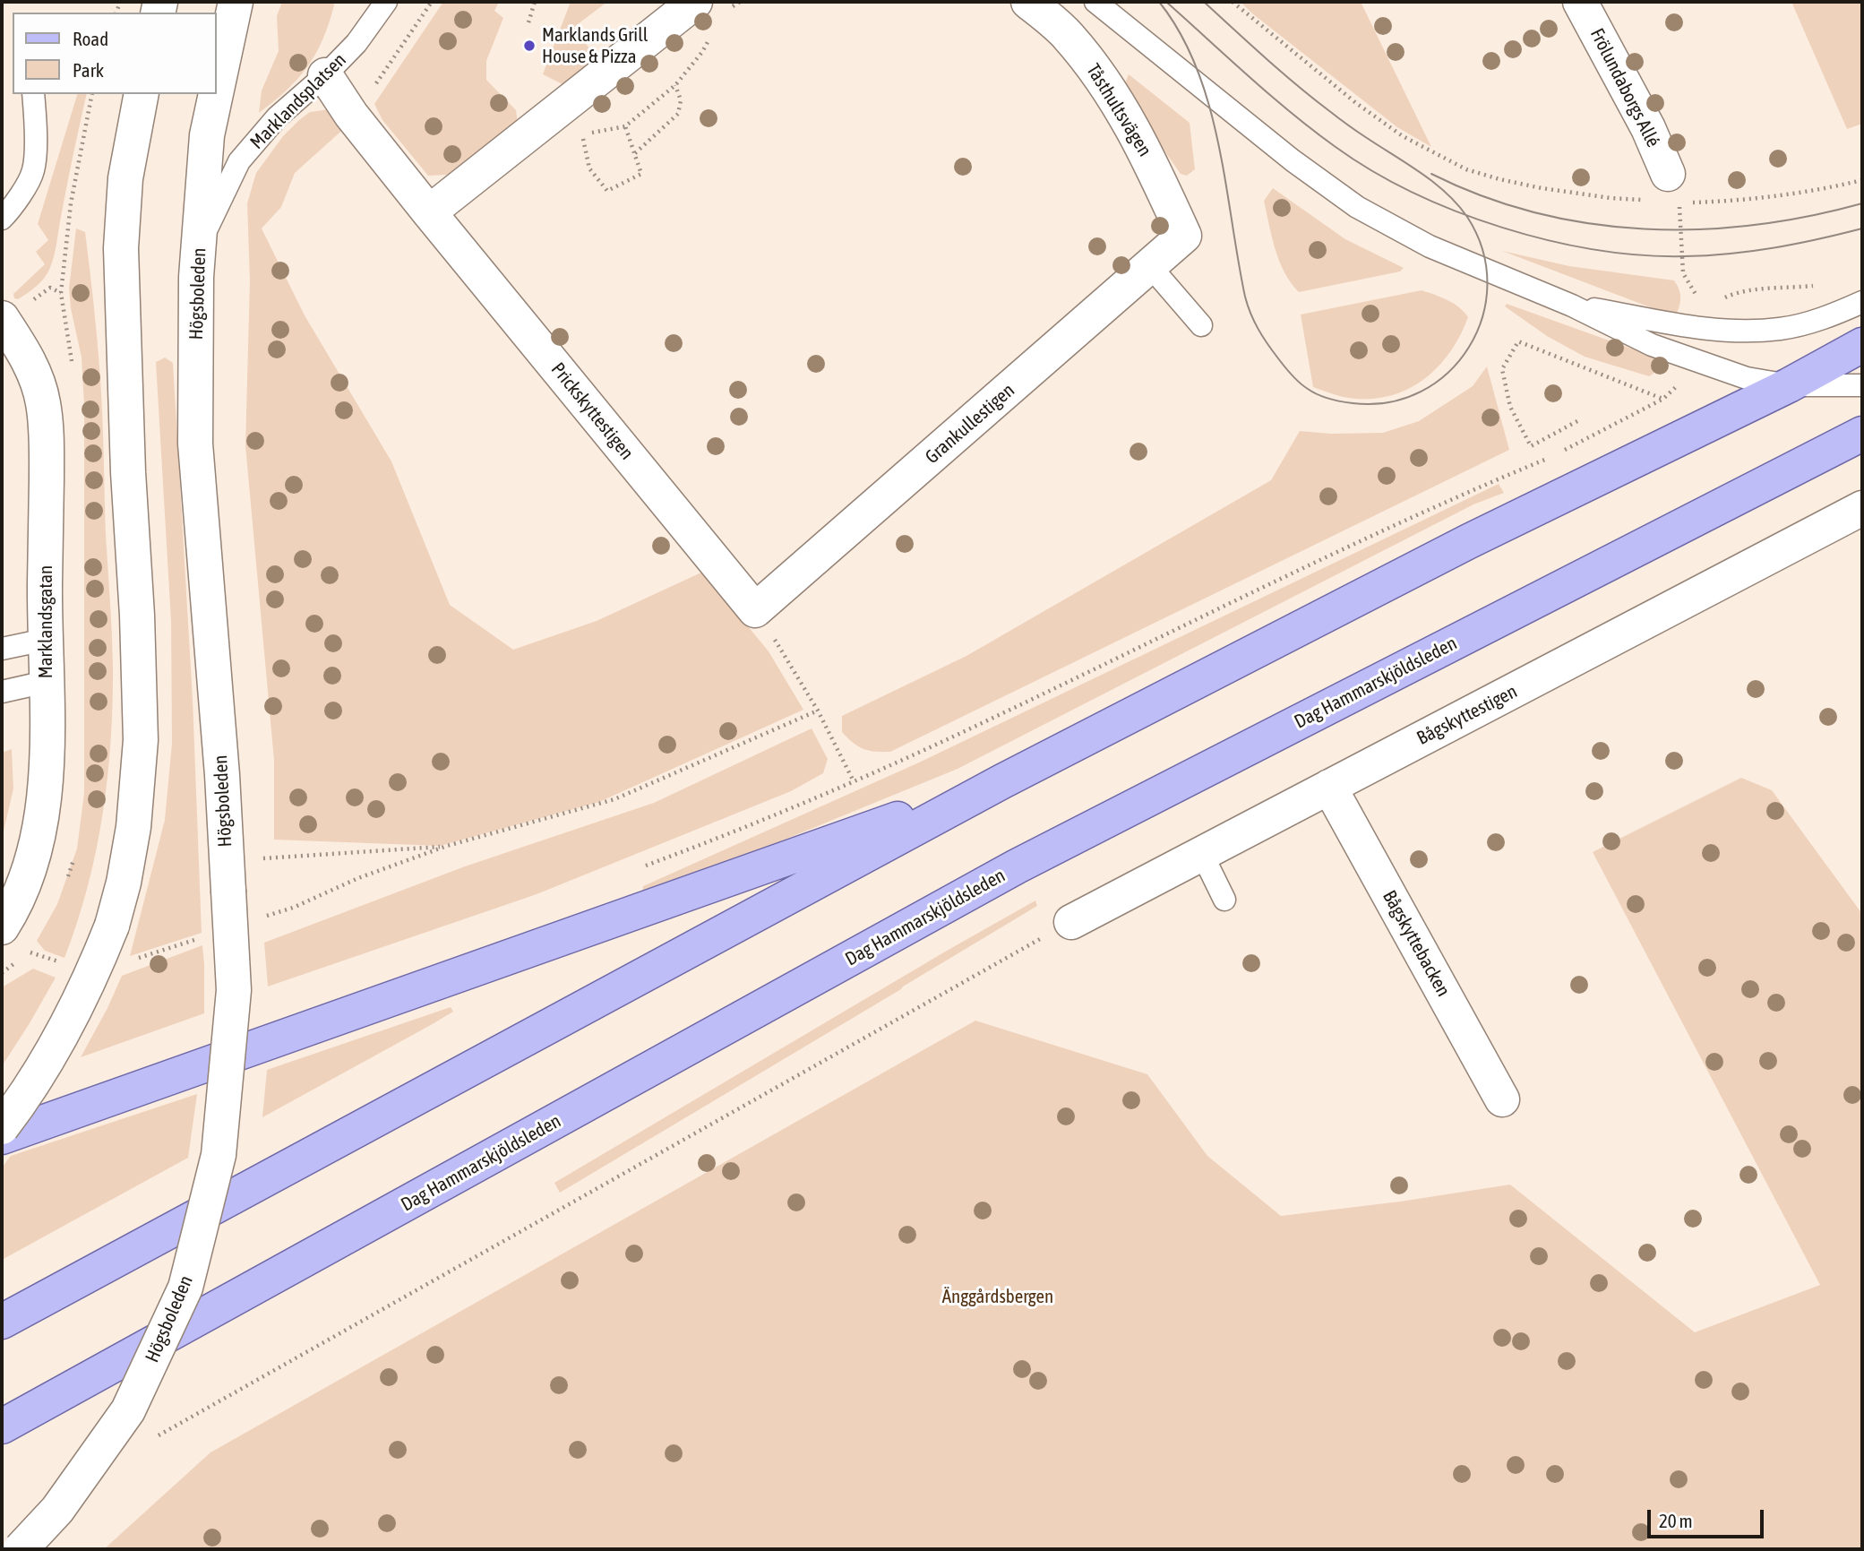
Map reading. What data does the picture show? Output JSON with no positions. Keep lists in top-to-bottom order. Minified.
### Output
{"streets":{"main road":["Dag Hammarskjöldsleden"],"street":["Frölundaborgs Allé","Tåsthultsvägen","Högsboleden","Prickskyttestigen","Grankullestigen","Marklandsgatan","Bågskyttestigen","Bågskyttebacken"],"lane":["Marklandsplatsen"]},"crossings":[["Marklandsplatsen","Högsboleden"],["Marklandsplatsen","Prickskyttestigen"],["Tåsthultsvägen","Grankullestigen"],["Prickskyttestigen","Grankullestigen"],["Bågskyttestigen","Bågskyttebacken"]],"parks":["Änggårdsbergen"],"places":["Marklands Grill House & Pizza"],"legend":["Road","Park"],"scale_bar":"20 m"}
